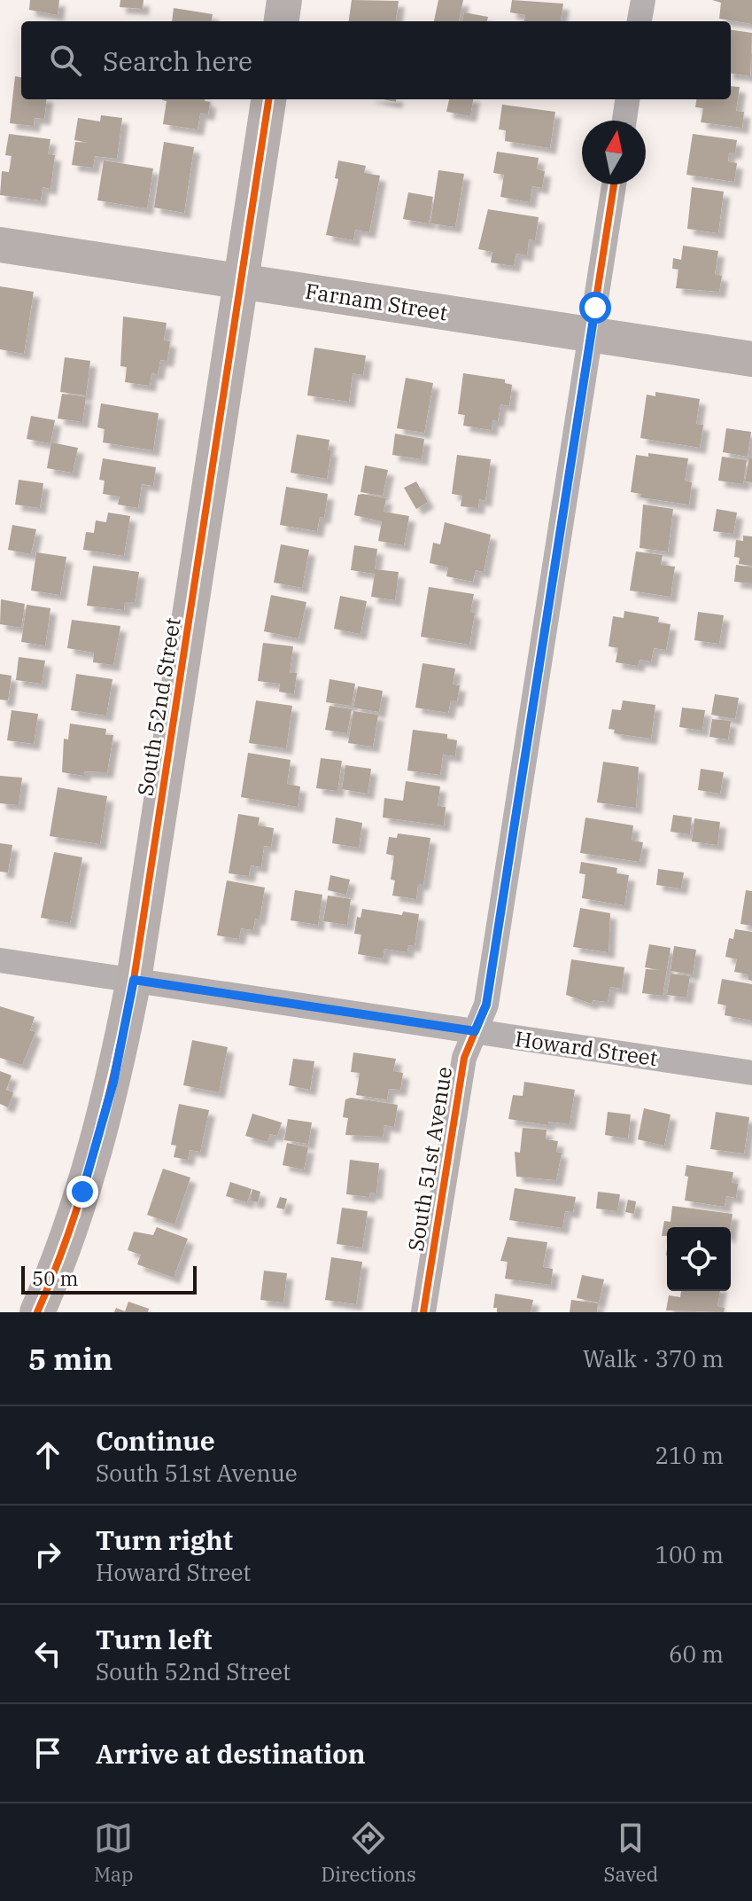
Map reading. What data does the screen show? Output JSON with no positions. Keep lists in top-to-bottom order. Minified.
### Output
{"streets":{"street":["Farnam Street","South 52nd Street","Howard Street","South 51st Avenue"]},"crossings":[["Farnam Street","South 52nd Street"],["Farnam Street","South 51st Avenue"],["South 52nd Street","Howard Street"],["Howard Street","South 51st Avenue"]],"scale_bar":"50 m","north":"top","page":{"search":"Search here","scale":"50 m","heading":["5 min","Walk · 370 m"],"list":[["Continue","South 51st Avenue","210 m"],["Turn right","Howard Street","100 m"],["Turn left","South 52nd Street","60 m"],"Arrive at destination"],"nav":["Map","Directions","Saved"]}}
